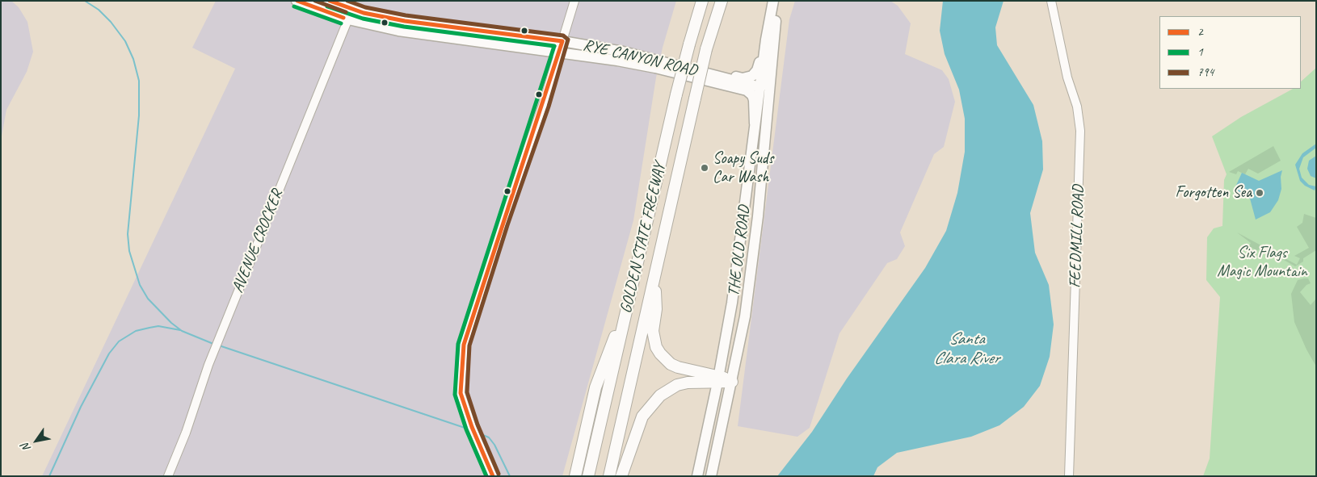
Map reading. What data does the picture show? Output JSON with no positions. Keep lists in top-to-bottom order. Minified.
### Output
{"streets":{"highway":["GOLDEN STATE FREEWAY"],"main road":["RYE CANYON ROAD","THE OLD ROAD"],"street":["FEEDMILL ROAD","AVENUE CROCKER"]},"crossings":[["RYE CANYON ROAD","AVENUE CROCKER"],["RYE CANYON ROAD","THE OLD ROAD"]],"water":["Santa Clara River"],"parks":["Six Flags Magic Mountain"],"places":["Soapy Suds Car Wash","Forgotten Sea"],"lines":["transit line 2","transit line 794","transit line 1"],"legend":["2","1","794"],"north":"bottom left"}
